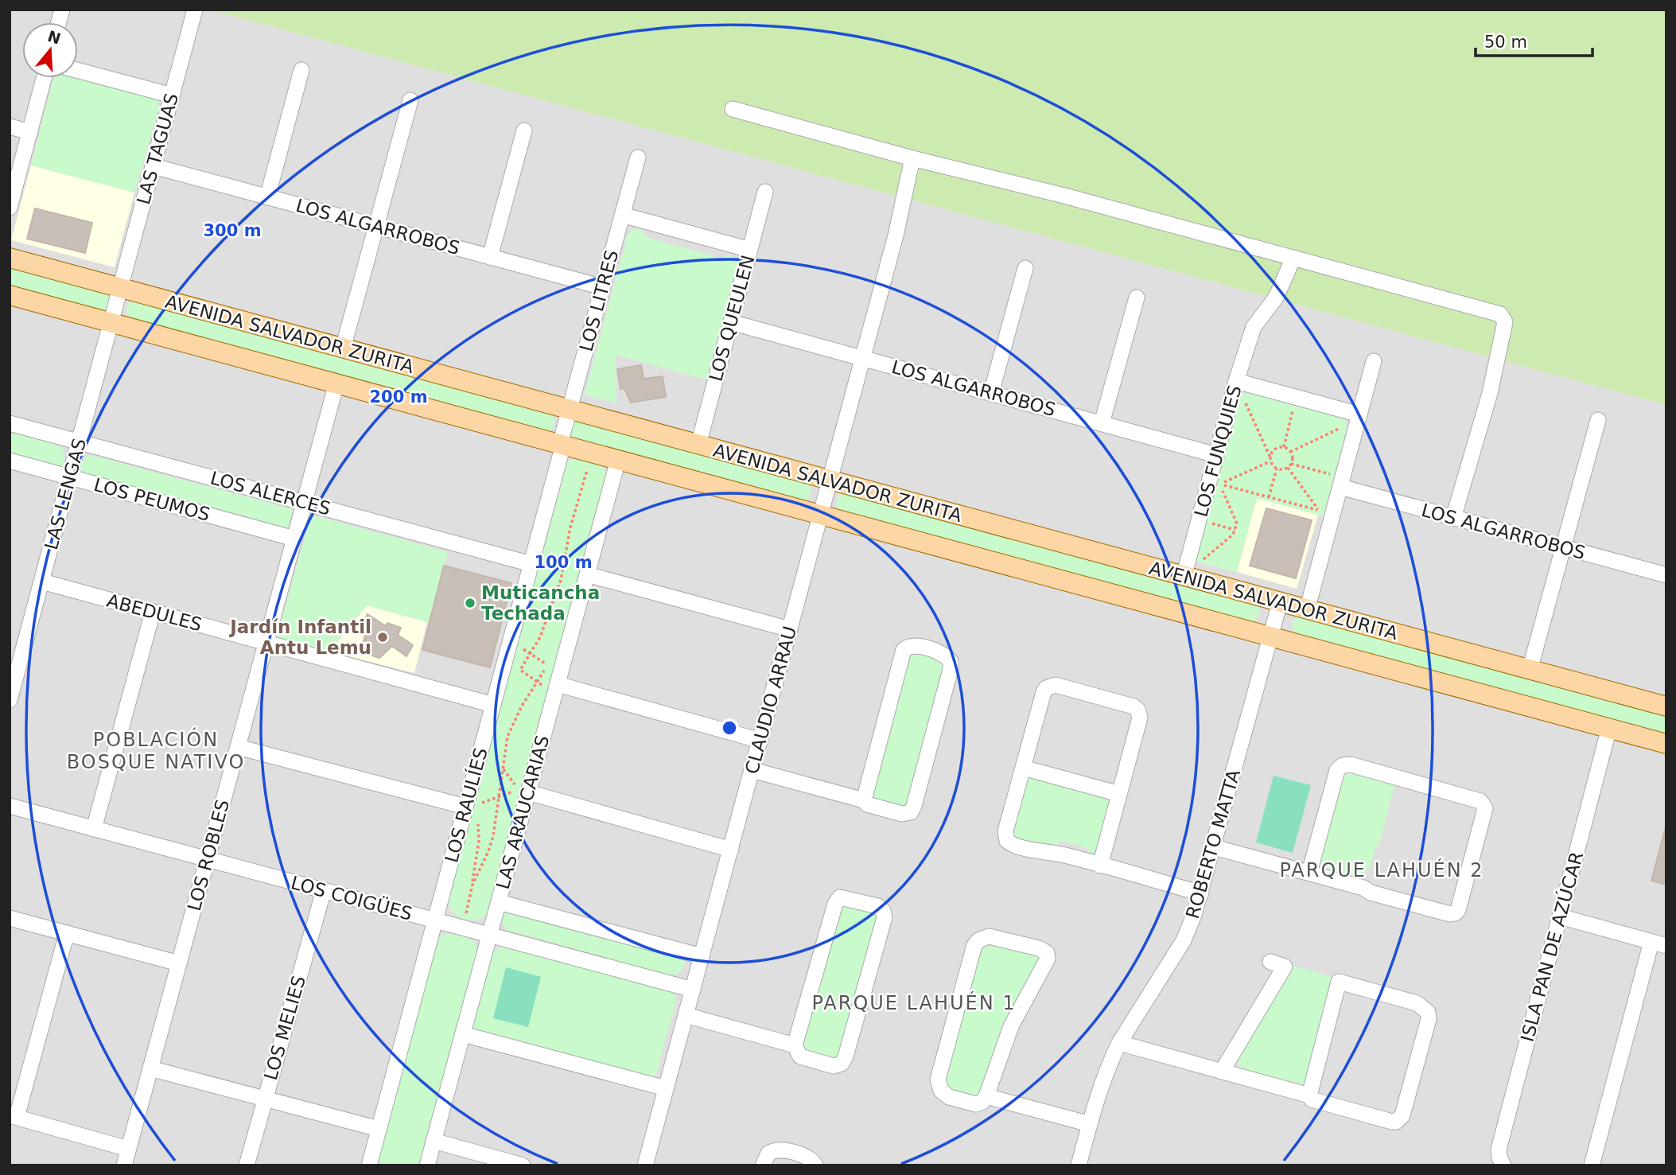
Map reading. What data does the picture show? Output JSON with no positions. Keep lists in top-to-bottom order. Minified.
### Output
{"streets":{"main road":["AVENIDA SALVADOR ZURITA"],"street":["LAS TAGUAS","LOS ALGARROBOS","LOS LITRES","LOS QUEULEN","LOS FUNQUIES","LOS ALERCES","LAS LENGAS","LOS PEUMOS","ABEDULES","CLAUDIO ARRAU","LOS RAULÍES","LAS ARAUCARIAS","ROBERTO MATTA","LOS ROBLES","LOS COIGÜES","ISLA PAN DE AZÚCAR","LOS MELIES"]},"crossings":[["LAS TAGUAS","LOS ALGARROBOS"],["LAS TAGUAS","AVENIDA SALVADOR ZURITA"],["LAS TAGUAS","LAS LENGAS"],["LOS ALGARROBOS","LOS LITRES"],["LOS ALGARROBOS","LOS QUEULEN"],["LOS ALGARROBOS","LOS FUNQUIES"],["LOS ALGARROBOS","CLAUDIO ARRAU"],["LOS LITRES","AVENIDA SALVADOR ZURITA"],["LOS LITRES","LOS RAULÍES"],["LOS QUEULEN","AVENIDA SALVADOR ZURITA"],["AVENIDA SALVADOR ZURITA","LOS FUNQUIES"],["AVENIDA SALVADOR ZURITA","LAS LENGAS"],["AVENIDA SALVADOR ZURITA","CLAUDIO ARRAU"],["AVENIDA SALVADOR ZURITA","LOS RAULÍES"],["AVENIDA SALVADOR ZURITA","LAS ARAUCARIAS"],["AVENIDA SALVADOR ZURITA","ROBERTO MATTA"],["AVENIDA SALVADOR ZURITA","LOS ROBLES"],["AVENIDA SALVADOR ZURITA","ISLA PAN DE AZÚCAR"],["LOS ALERCES","LAS LENGAS"],["LOS ALERCES","LOS RAULÍES"],["LOS ALERCES","LOS ROBLES"],["LAS LENGAS","LOS PEUMOS"],["LAS LENGAS","ABEDULES"],["LOS PEUMOS","LOS ROBLES"],["ABEDULES","LOS RAULÍES"],["ABEDULES","LOS ROBLES"],["CLAUDIO ARRAU","LOS COIGÜES"],["LOS RAULÍES","LOS COIGÜES"],["LAS ARAUCARIAS","LOS COIGÜES"],["LOS ROBLES","LOS COIGÜES"],["LOS COIGÜES","LOS MELIES"]],"districts":["POBLACIÓN BOSQUE NATIVO","PARQUE LAHUÉN 2","PARQUE LAHUÉN 1"],"places":["Muticancha Techada","Jardín Infantil Antu Lemu"],"scale_bar":"50 m","north":"top","rings":["300 m","200 m","100 m"]}
